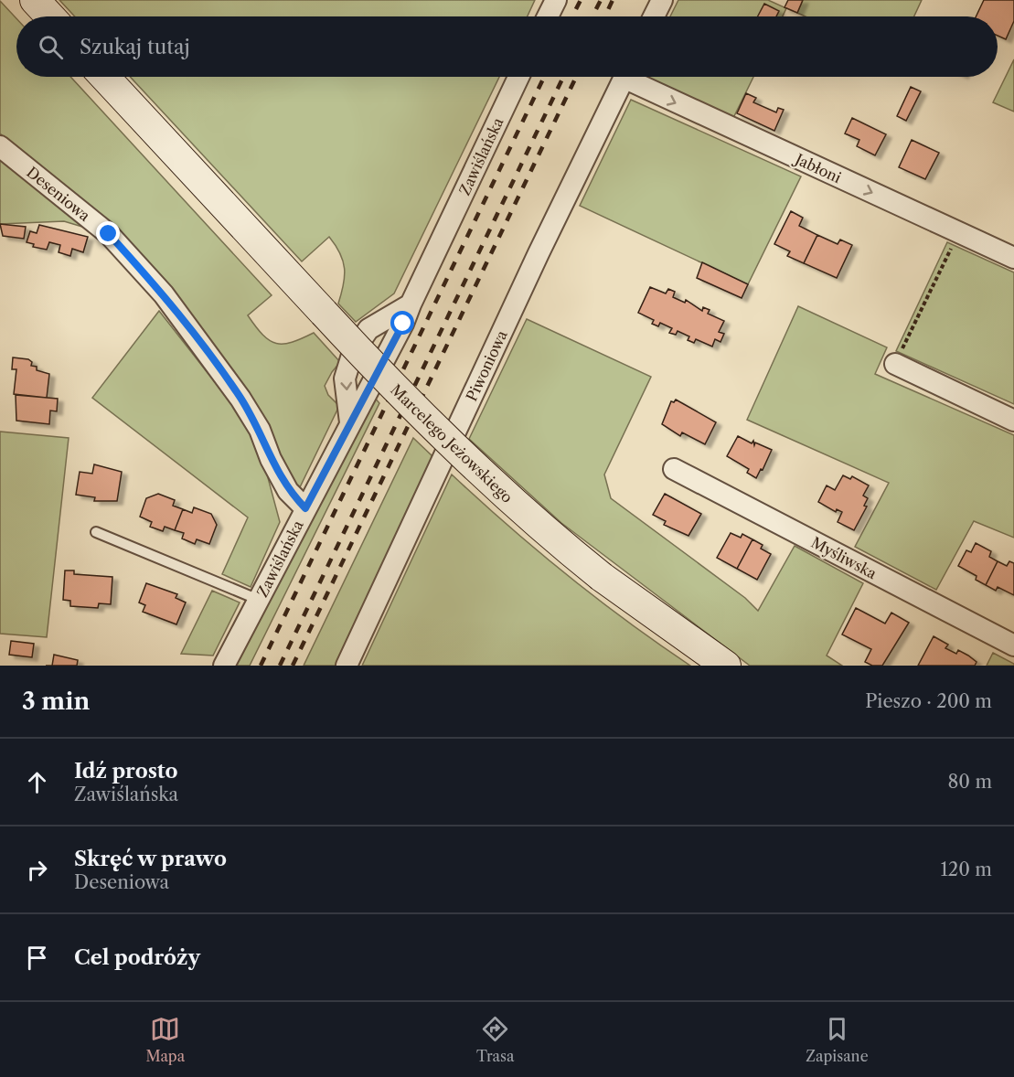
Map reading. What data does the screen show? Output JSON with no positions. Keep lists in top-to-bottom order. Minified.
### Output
{"streets":{"street":["Zawiślańska","Jabłoni","Deseniowa","Piwoniowa","Marcelego Jeżowskiego","Myśliwska"]},"crossings":[["Zawiślańska","Deseniowa"]],"one_way":["Jabłoni"],"page":{"search":"Szukaj tutaj","heading":["3 min","Pieszo · 200 m"],"list":[["Idź prosto","Zawiślańska","80 m"],["Skręć w prawo","Deseniowa","120 m"],"Cel podróży"],"nav":["Mapa","Trasa","Zapisane"]}}
